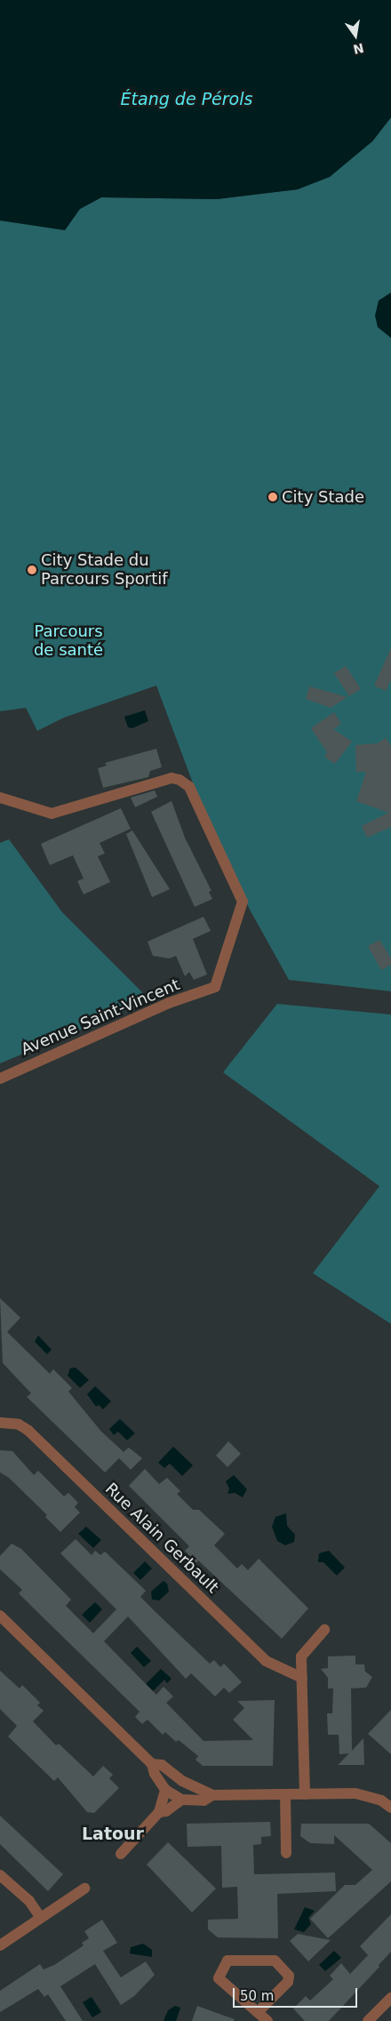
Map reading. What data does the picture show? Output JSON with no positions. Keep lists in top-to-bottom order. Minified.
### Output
{"streets":{"street":["Avenue Saint-Vincent","Rue Alain Gerbault"]},"districts":["Latour"],"water":["Étang de Pérols"],"parks":["Parcours de santé"],"places":["City Stade","City Stade du Parcours Sportif"],"scale_bar":"50 m","north":"bottom"}
